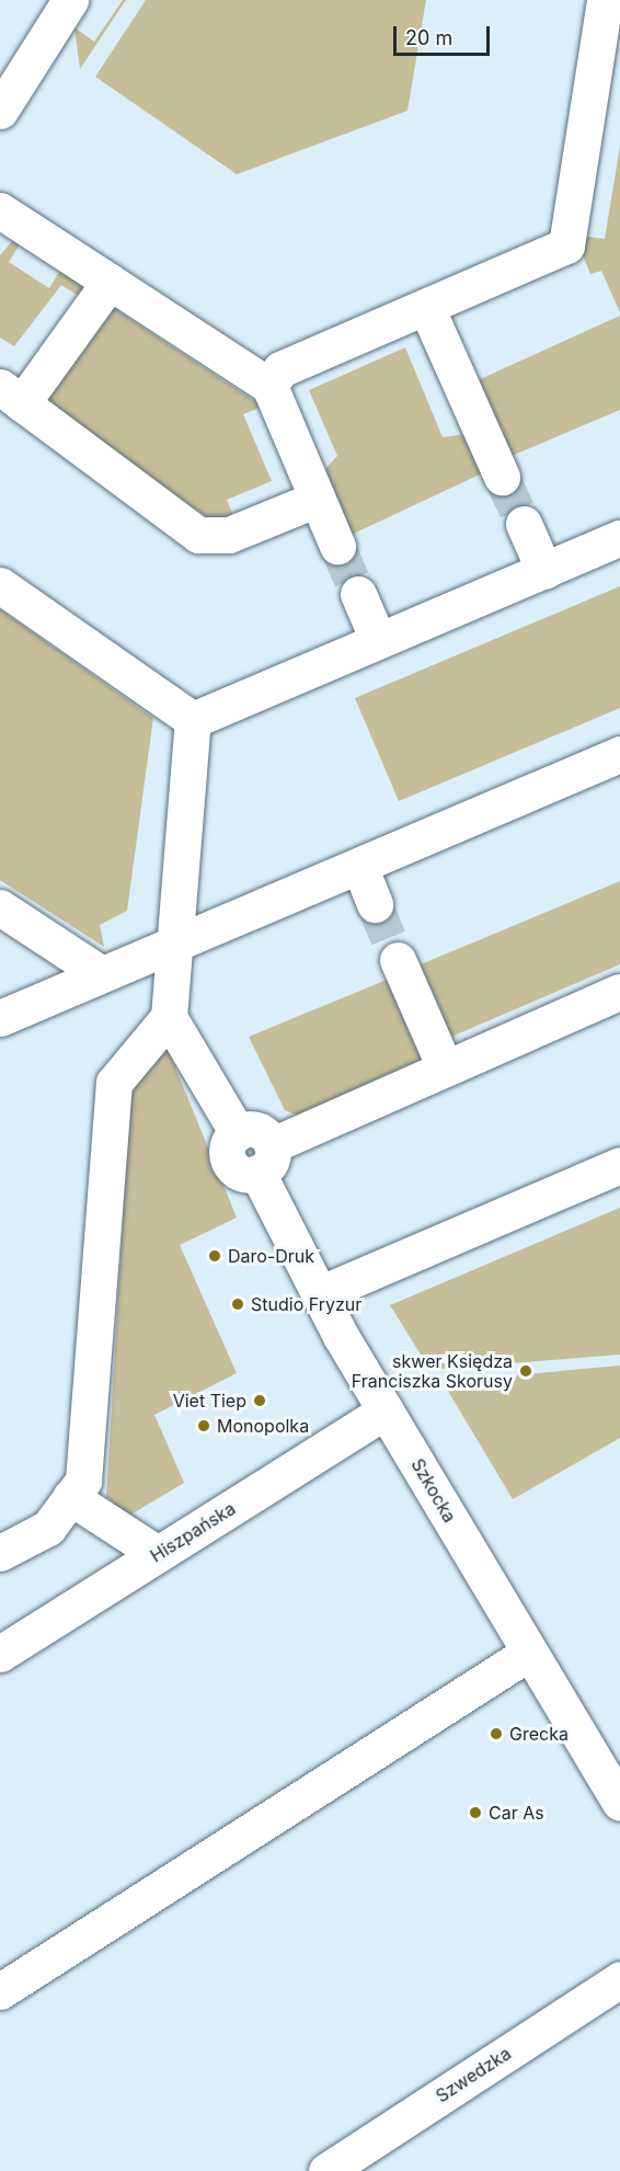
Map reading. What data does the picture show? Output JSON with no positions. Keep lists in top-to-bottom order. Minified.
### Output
{"streets":{"street":["Szkocka","Hiszpańska","Szwedzka"]},"crossings":[["Szkocka","Hiszpańska"]],"places":["Daro-Druk","Studio Fryzur","skwer Księdza Franciszka Skorusy","Viet Tiep","Monopolka","Grecka","Car As"],"scale_bar":"20 m"}
